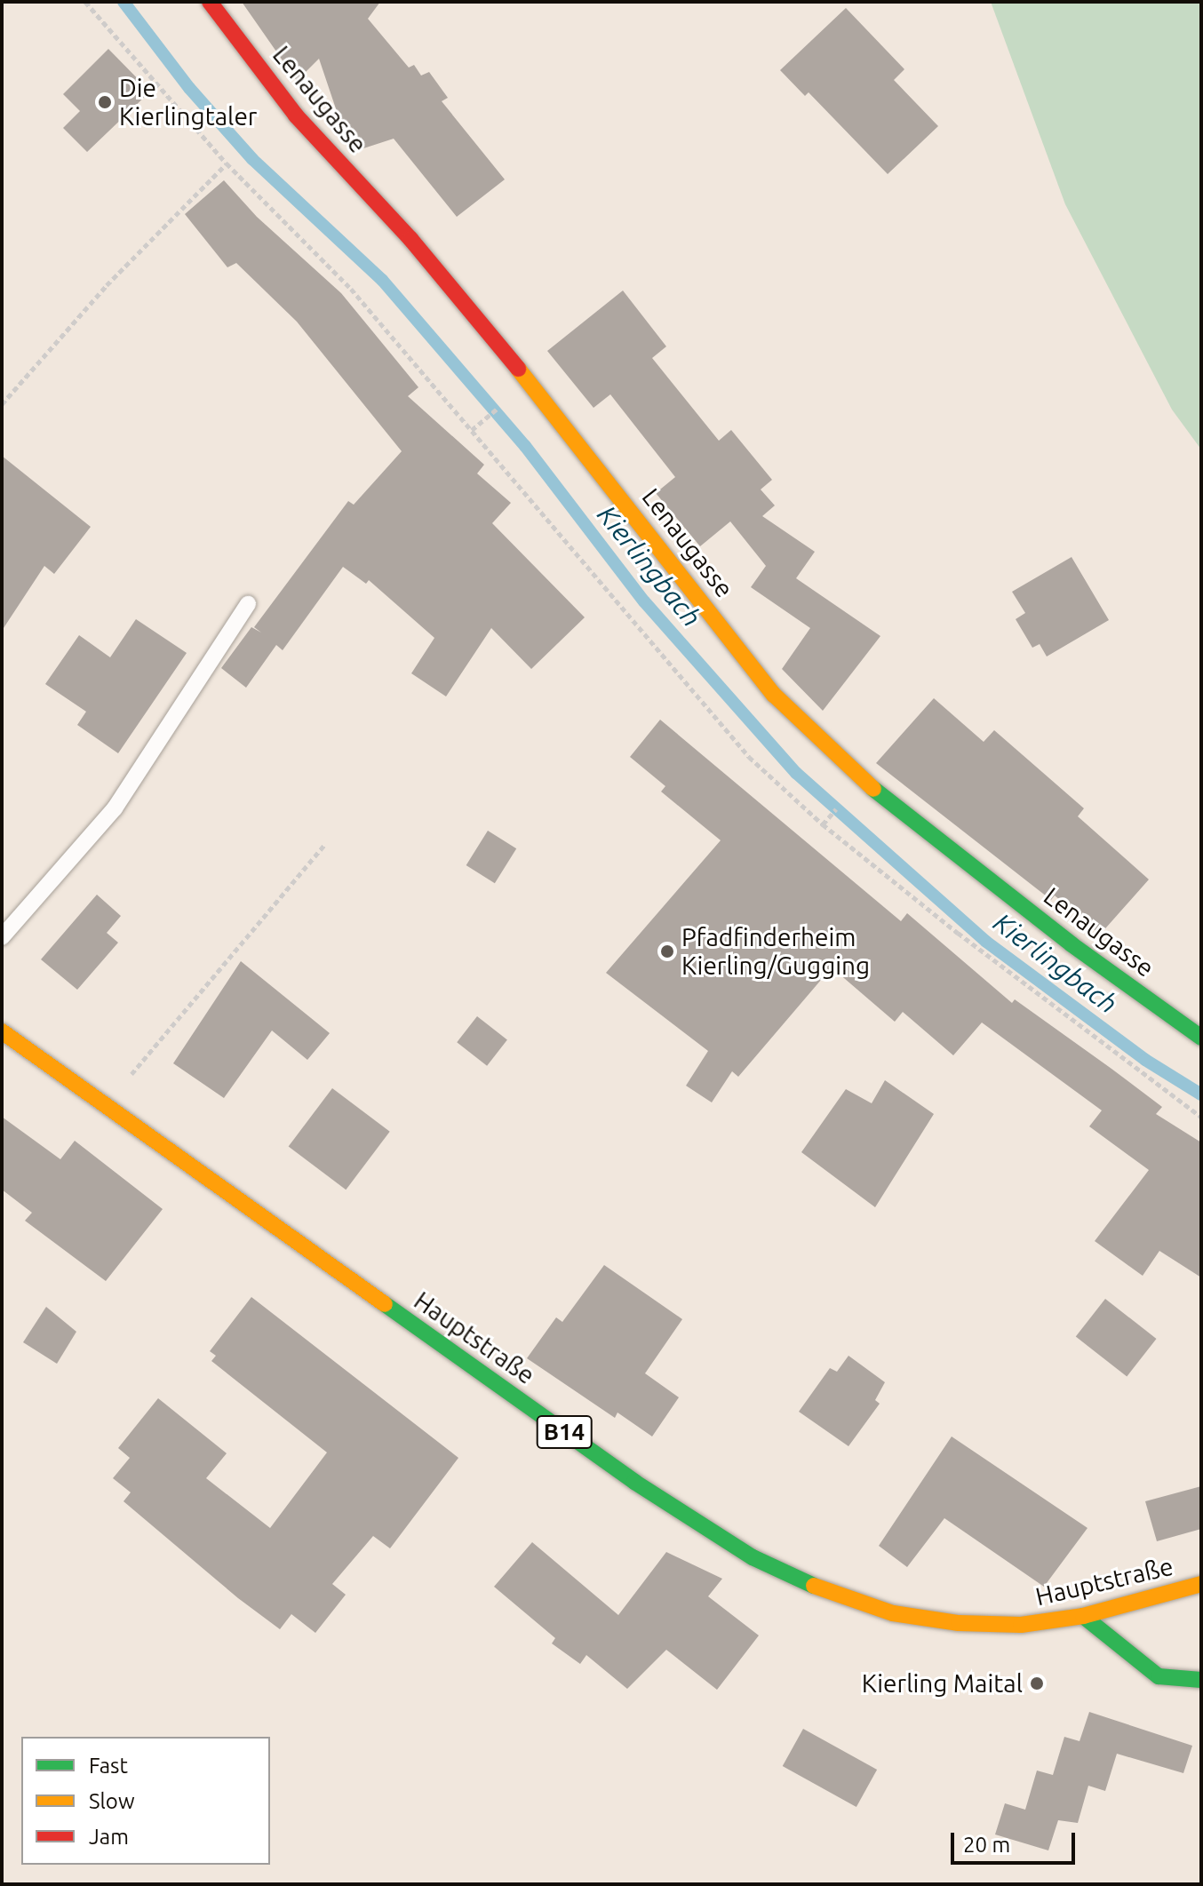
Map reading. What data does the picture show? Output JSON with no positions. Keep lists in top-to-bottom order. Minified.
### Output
{"streets":{"street":["Lenaugasse","Hauptstraße","B14"]},"water":["Kierlingbach"],"places":["Die Kierlingtaler","Pfadfinderheim Kierling/Gugging","Kierling Maital"],"legend":["Fast","Slow","Jam"],"scale_bar":"20 m"}
